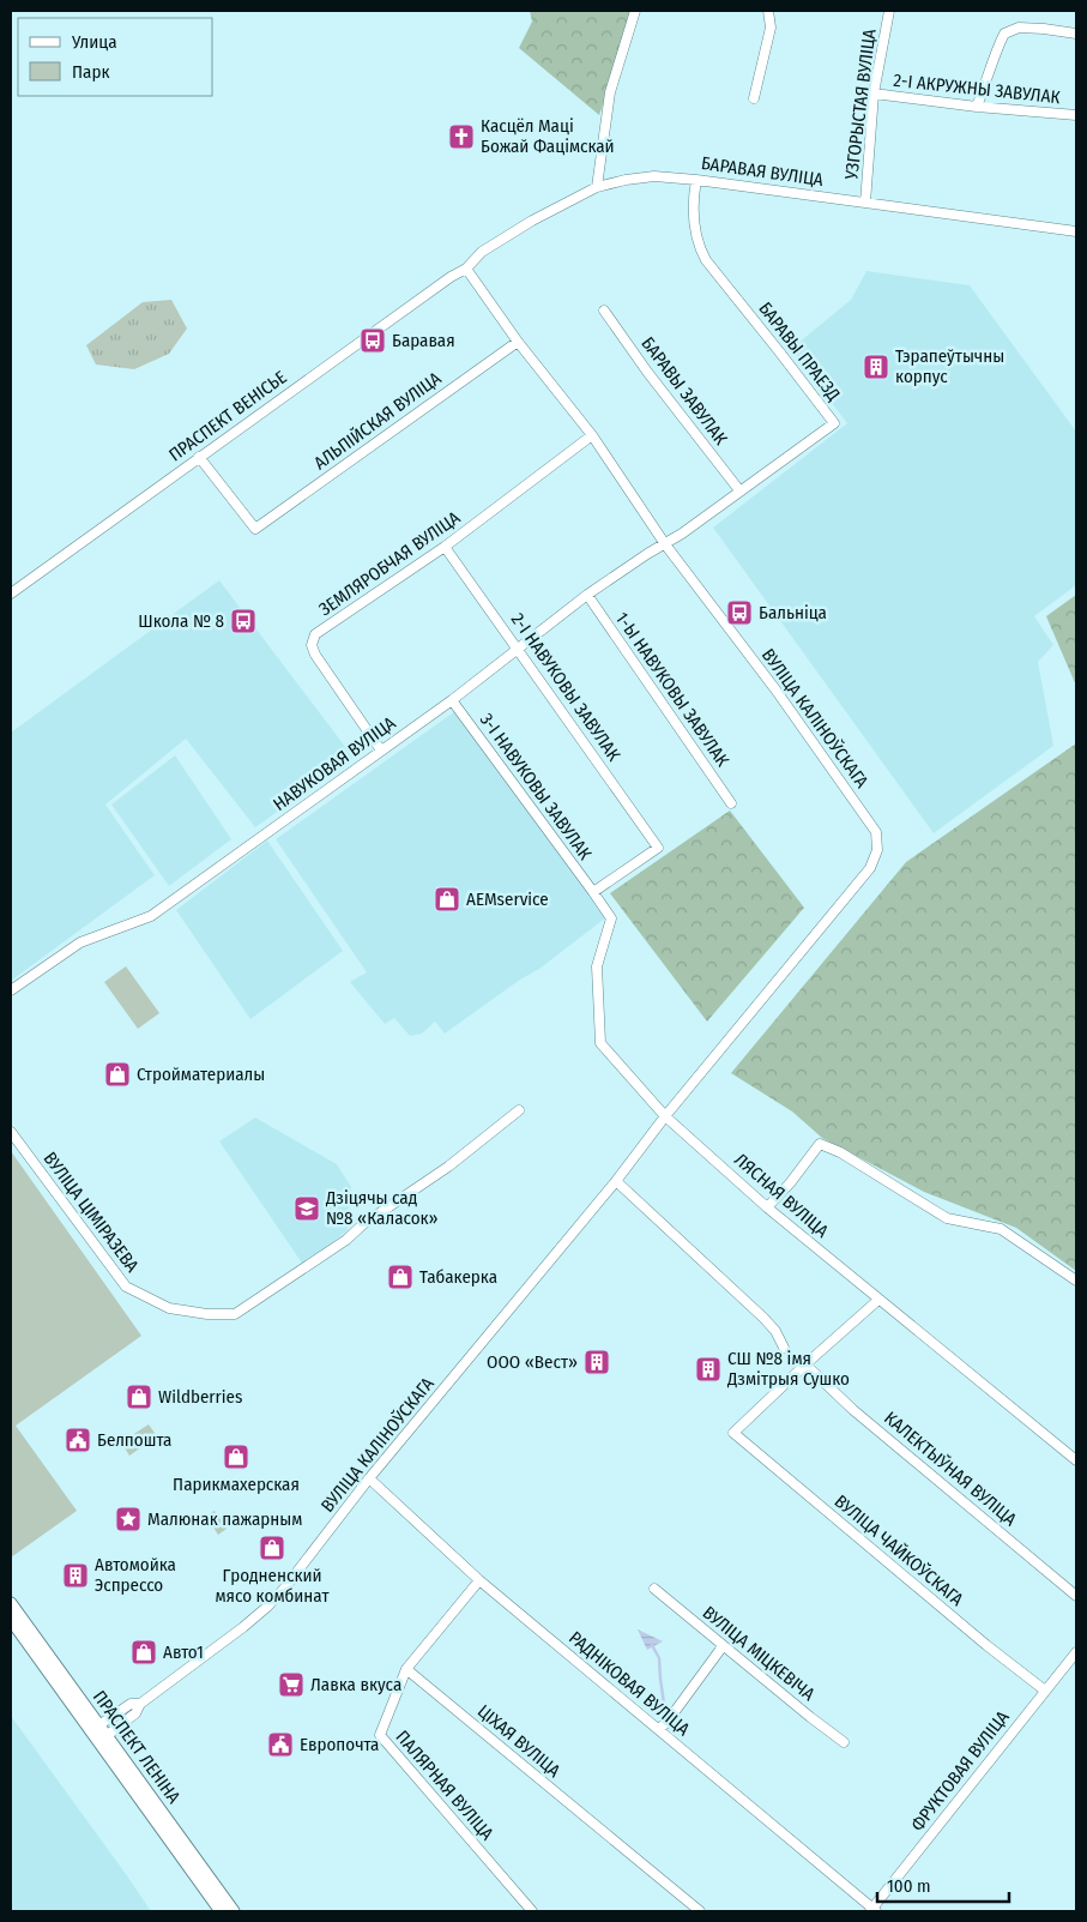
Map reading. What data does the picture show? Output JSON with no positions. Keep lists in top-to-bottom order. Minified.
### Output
{"streets":{"main road":["ПРАСПЕКТ ЛЕНІНА"],"street":["2-І АКРУЖНЫ ЗАВУЛАК","УЗГОРЫСТАЯ ВУЛІЦА","БАРАВАЯ ВУЛІЦА","БАРАВЫ ПРАЕЗД","БАРАВЫ ЗАВУЛАК","ПРАСПЕКТ ВЕНІСЬЕ","АЛЬПІЙСКАЯ ВУЛІЦА","ЗЕМЛЯРОБЧАЯ ВУЛІЦА","2-І НАВУКОВЫ ЗАВУЛАК","1-Ы НАВУКОВЫ ЗАВУЛАК","ВУЛІЦА КАЛІНОЎСКАГА","НАВУКОВАЯ ВУЛІЦА","3-І НАВУКОВЫ ЗАВУЛАК","ЛЯСНАЯ ВУЛІЦА","ВУЛІЦА ЦІМІРАЗЕВА","КАЛЕКТЫЎНАЯ ВУЛІЦА","ВУЛІЦА ЧАЙКОЎСКАГА","ВУЛІЦА МІЦКЕВІЧА","РАДНІКОВАЯ ВУЛІЦА","ЦІХАЯ ВУЛІЦА","ФРУКТОВАЯ ВУЛІЦА","ПАЛЯРНАЯ ВУЛІЦА"]},"crossings":[["2-І АКРУЖНЫ ЗАВУЛАК","УЗГОРЫСТАЯ ВУЛІЦА"],["УЗГОРЫСТАЯ ВУЛІЦА","БАРАВАЯ ВУЛІЦА"],["БАРАВАЯ ВУЛІЦА","БАРАВЫ ПРАЕЗД"],["БАРАВАЯ ВУЛІЦА","ПРАСПЕКТ ВЕНІСЬЕ"],["БАРАВАЯ ВУЛІЦА","ВУЛІЦА КАЛІНОЎСКАГА"],["БАРАВЫ ПРАЕЗД","БАРАВЫ ЗАВУЛАК"],["БАРАВЫ ПРАЕЗД","ВУЛІЦА КАЛІНОЎСКАГА"],["БАРАВЫ ПРАЕЗД","НАВУКОВАЯ ВУЛІЦА"],["ПРАСПЕКТ ВЕНІСЬЕ","АЛЬПІЙСКАЯ ВУЛІЦА"],["ПРАСПЕКТ ВЕНІСЬЕ","ВУЛІЦА КАЛІНОЎСКАГА"],["АЛЬПІЙСКАЯ ВУЛІЦА","ВУЛІЦА КАЛІНОЎСКАГА"],["ЗЕМЛЯРОБЧАЯ ВУЛІЦА","2-І НАВУКОВЫ ЗАВУЛАК"],["ЗЕМЛЯРОБЧАЯ ВУЛІЦА","ВУЛІЦА КАЛІНОЎСКАГА"],["ЗЕМЛЯРОБЧАЯ ВУЛІЦА","НАВУКОВАЯ ВУЛІЦА"],["2-І НАВУКОВЫ ЗАВУЛАК","НАВУКОВАЯ ВУЛІЦА"],["2-І НАВУКОВЫ ЗАВУЛАК","3-І НАВУКОВЫ ЗАВУЛАК"],["2-І НАВУКОВЫ ЗАВУЛАК","ЛЯСНАЯ ВУЛІЦА"],["1-Ы НАВУКОВЫ ЗАВУЛАК","НАВУКОВАЯ ВУЛІЦА"],["ВУЛІЦА КАЛІНОЎСКАГА","НАВУКОВАЯ ВУЛІЦА"],["ВУЛІЦА КАЛІНОЎСКАГА","ЛЯСНАЯ ВУЛІЦА"],["ВУЛІЦА КАЛІНОЎСКАГА","РАДНІКОВАЯ ВУЛІЦА"],["ВУЛІЦА КАЛІНОЎСКАГА","ПРАСПЕКТ ЛЕНІНА"],["НАВУКОВАЯ ВУЛІЦА","3-І НАВУКОВЫ ЗАВУЛАК"],["3-І НАВУКОВЫ ЗАВУЛАК","ЛЯСНАЯ ВУЛІЦА"],["КАЛЕКТЫЎНАЯ ВУЛІЦА","ВУЛІЦА ЧАЙКОЎСКАГА"],["ВУЛІЦА ЧАЙКОЎСКАГА","ФРУКТОВАЯ ВУЛІЦА"],["РАДНІКОВАЯ ВУЛІЦА","ФРУКТОВАЯ ВУЛІЦА"],["ЦІХАЯ ВУЛІЦА","ПАЛЯРНАЯ ВУЛІЦА"]],"places":{"church":["Касцёл Маці Божай Фацімскай"],"bus stop":["Баравая","Бальніца","Школа № 8"],"building":["Тэрапеўтычны корпус","ООО «Вест»","СШ №8 імя Дзмітрыя Сушко","Автомойка Эспрессо"],"shop":["AEMservice","Стройматериалы","Табакерка","Wildberries","Парикмахерская","Гродненский мясо комбинат","Авто1"],"school or university":["Дзіцячы сад №8 «Каласок»"],"public building":["Белпошта","Европочта"],"place":["Малюнак пажарным"],"supermarket":["Лавка вкуса"]},"legend":["Улица","Парк"],"scale_bar":"100 m"}
